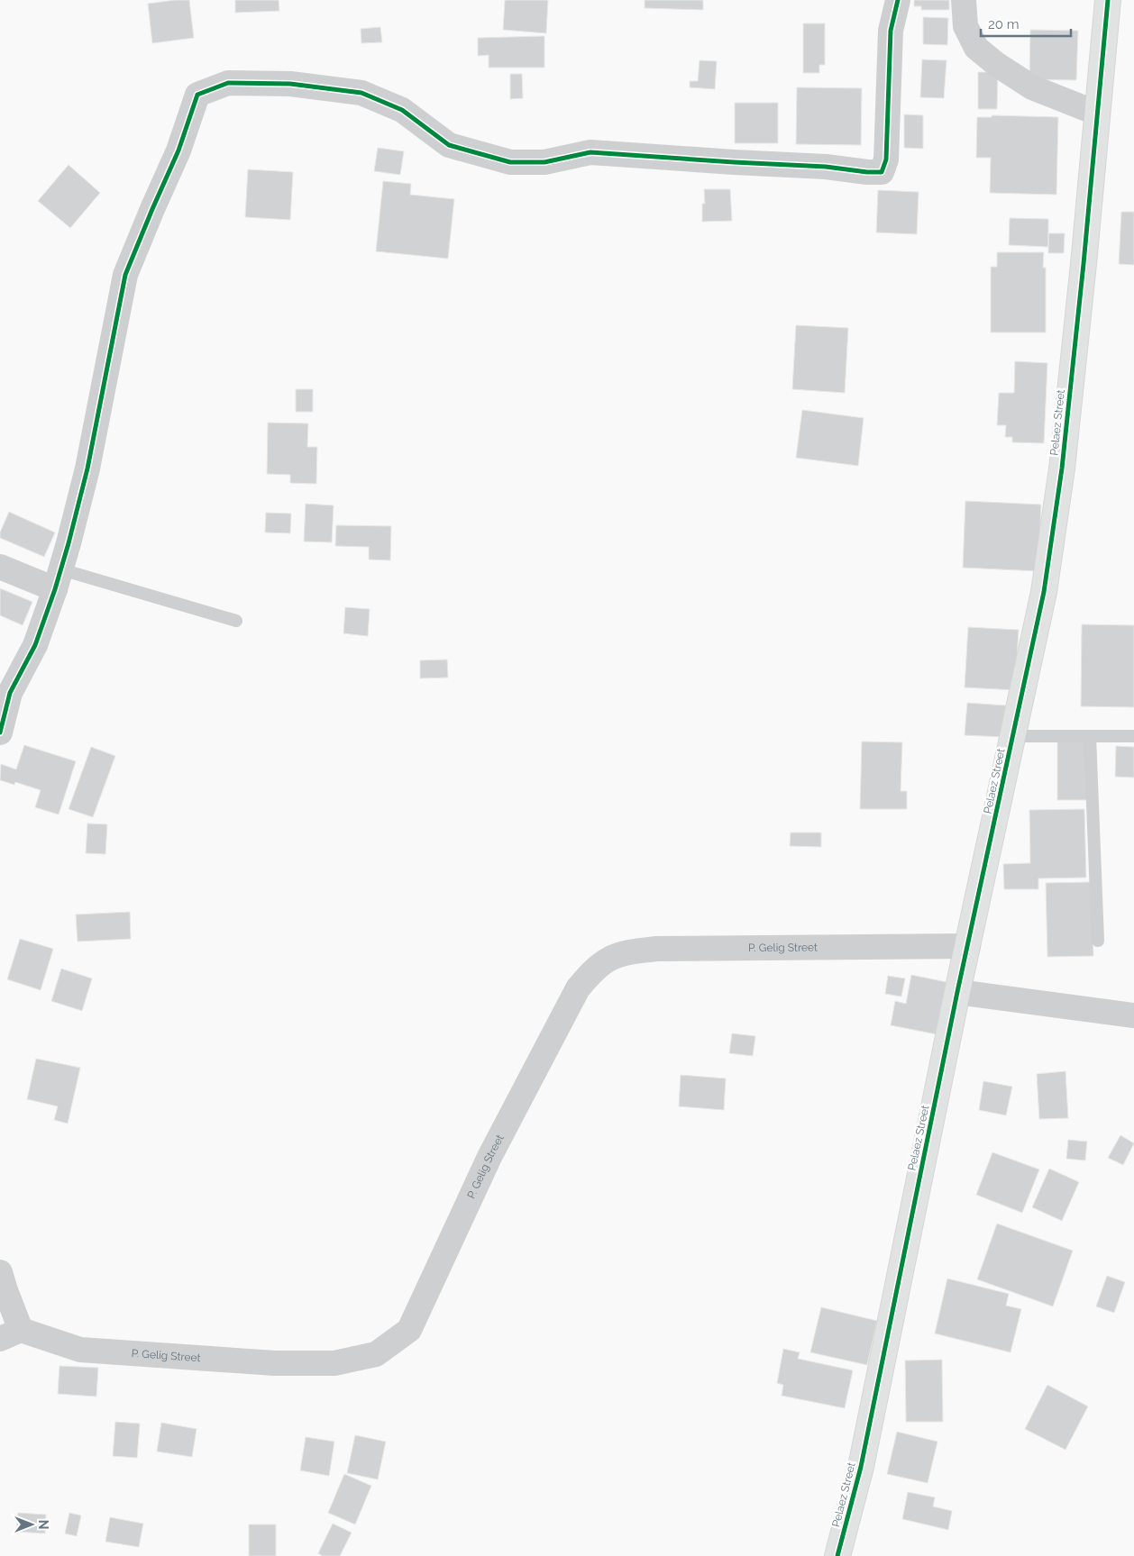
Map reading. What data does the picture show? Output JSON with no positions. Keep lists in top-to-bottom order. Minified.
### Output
{"streets":{"street":["Pelaez Street","P. Gelig Street"]},"crossings":[["Pelaez Street","P. Gelig Street"]],"scale_bar":"20 m","north":"right"}
